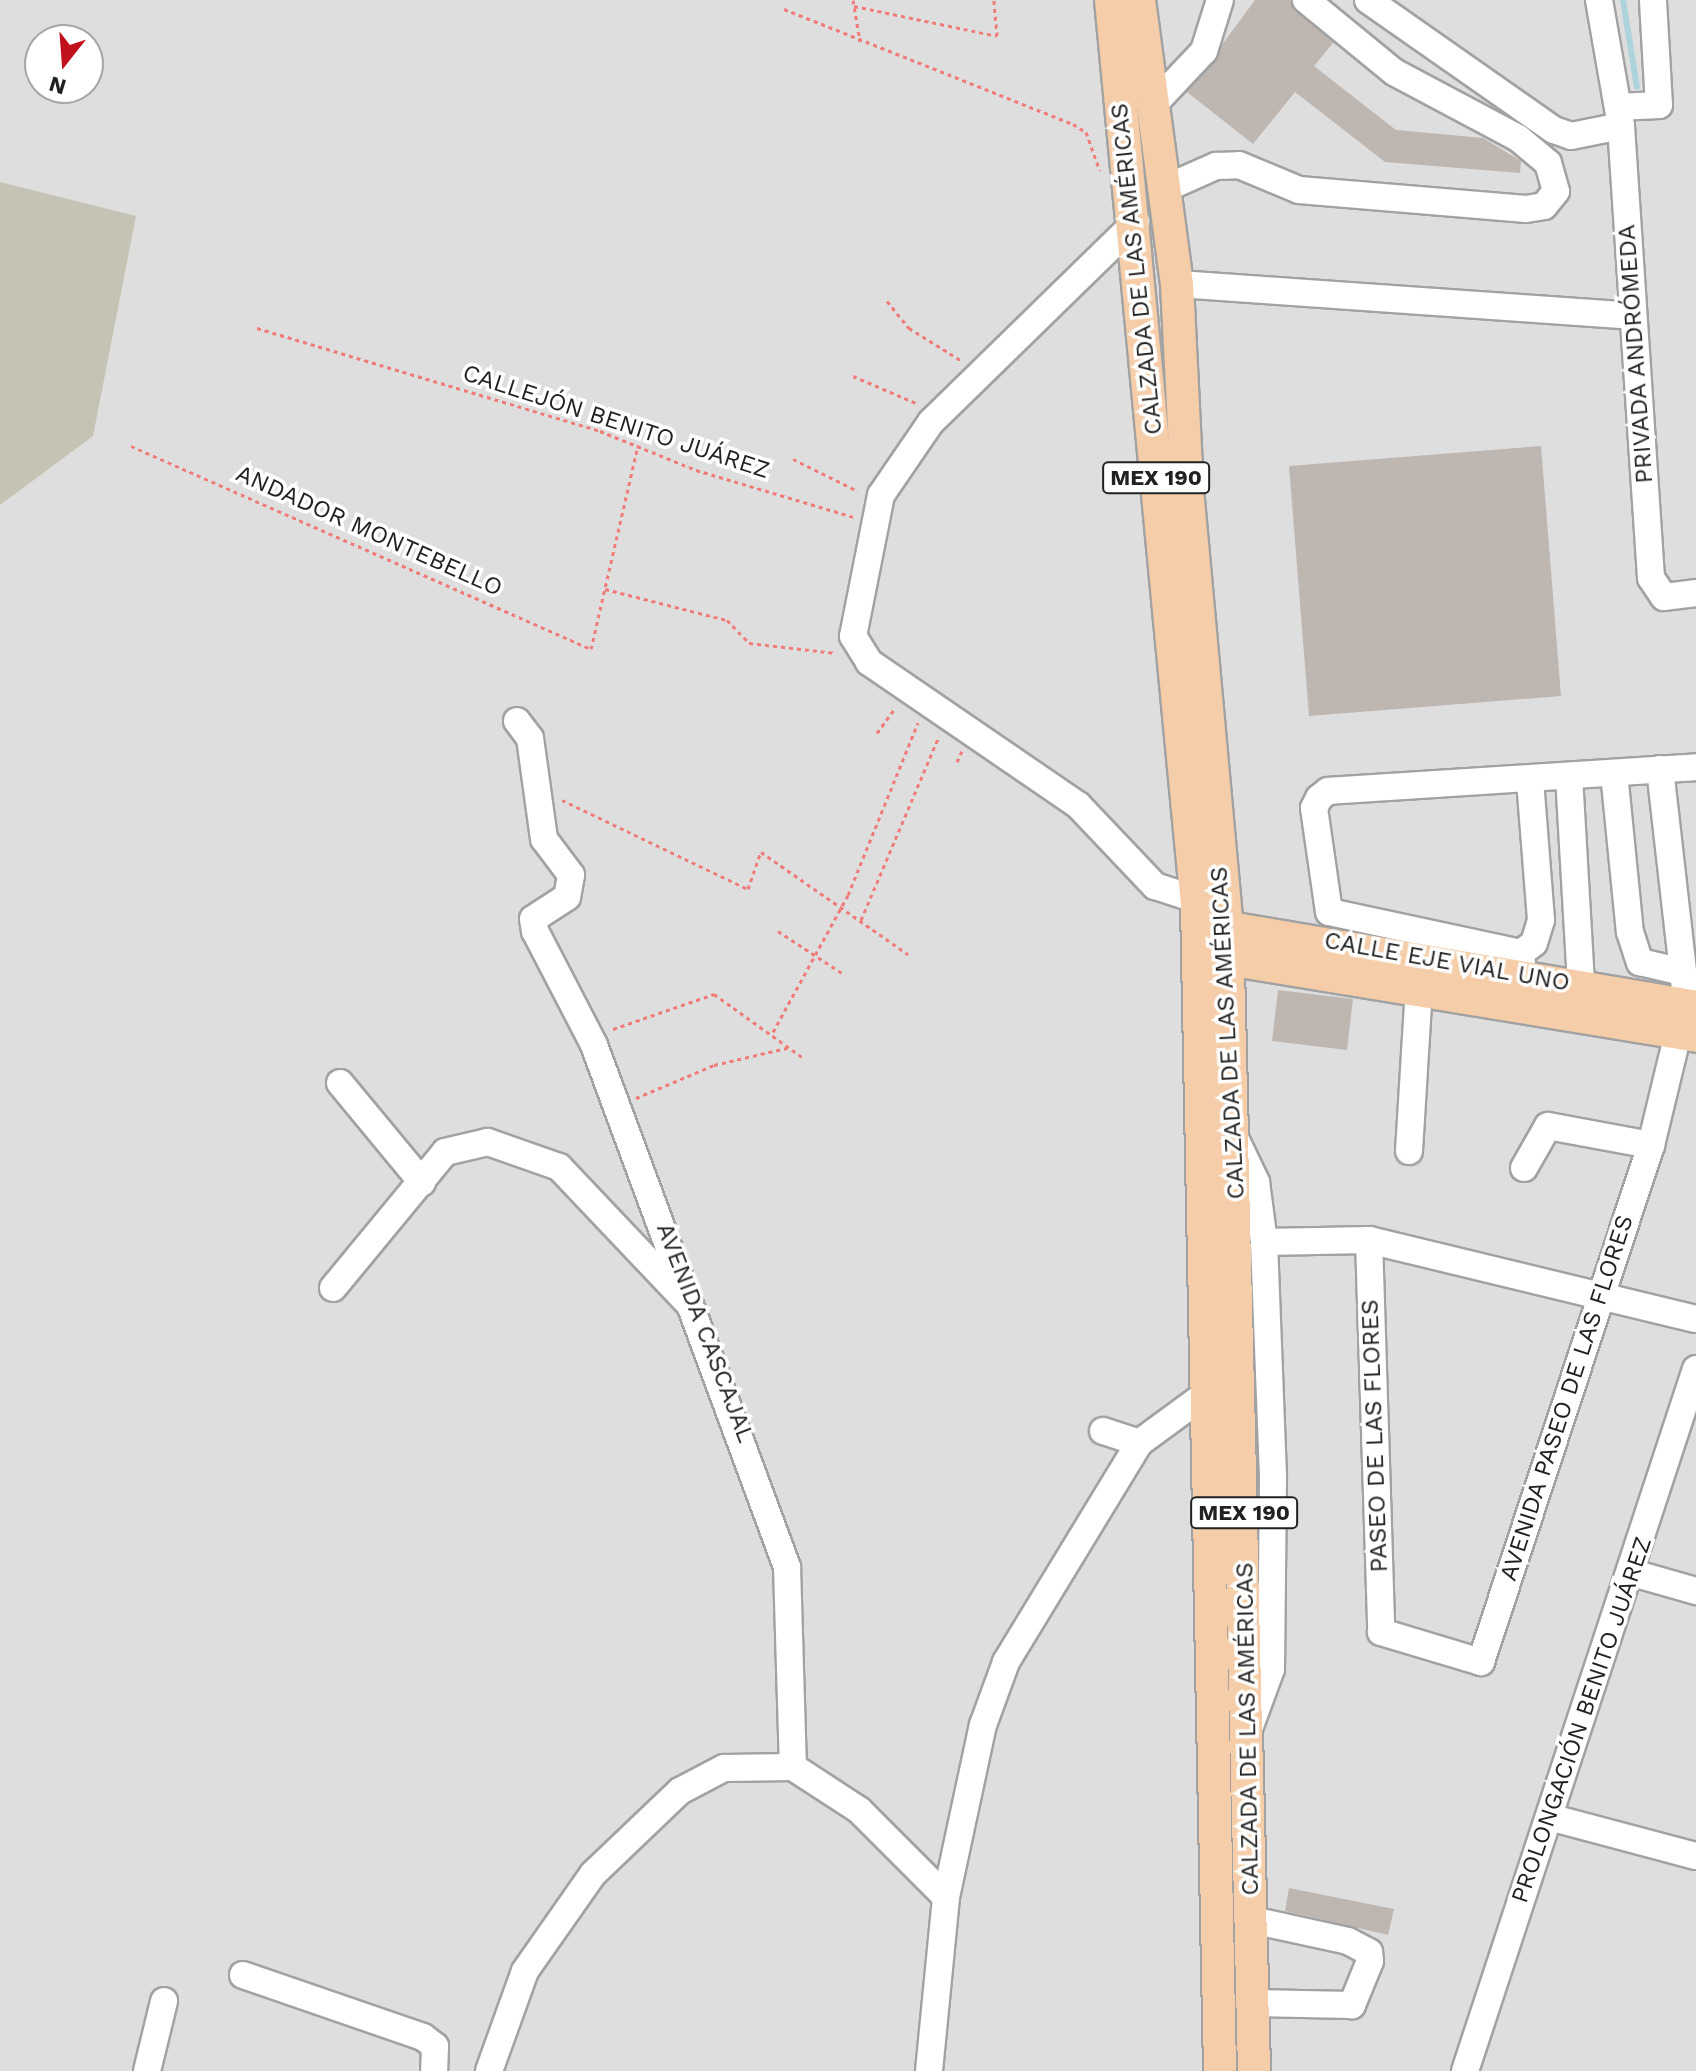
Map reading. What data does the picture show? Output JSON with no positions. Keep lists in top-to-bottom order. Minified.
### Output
{"streets":{"main road":["CALZADA DE LAS AMÉRICAS","MEX 190","CALLE EJE VIAL UNO"],"street":["PRIVADA ANDRÓMEDA","AVENIDA CASCAJAL","AVENIDA PASEO DE LAS FLORES","PASEO DE LAS FLORES","PROLONGACIÓN BENITO JUÁREZ"],"path":["CALLEJÓN BENITO JUÁREZ","ANDADOR MONTEBELLO"]},"crossings":[["CALZADA DE LAS AMÉRICAS","CALLE EJE VIAL UNO"],["CALLE EJE VIAL UNO","AVENIDA PASEO DE LAS FLORES"],["AVENIDA PASEO DE LAS FLORES","PASEO DE LAS FLORES"]],"north":"bottom"}
